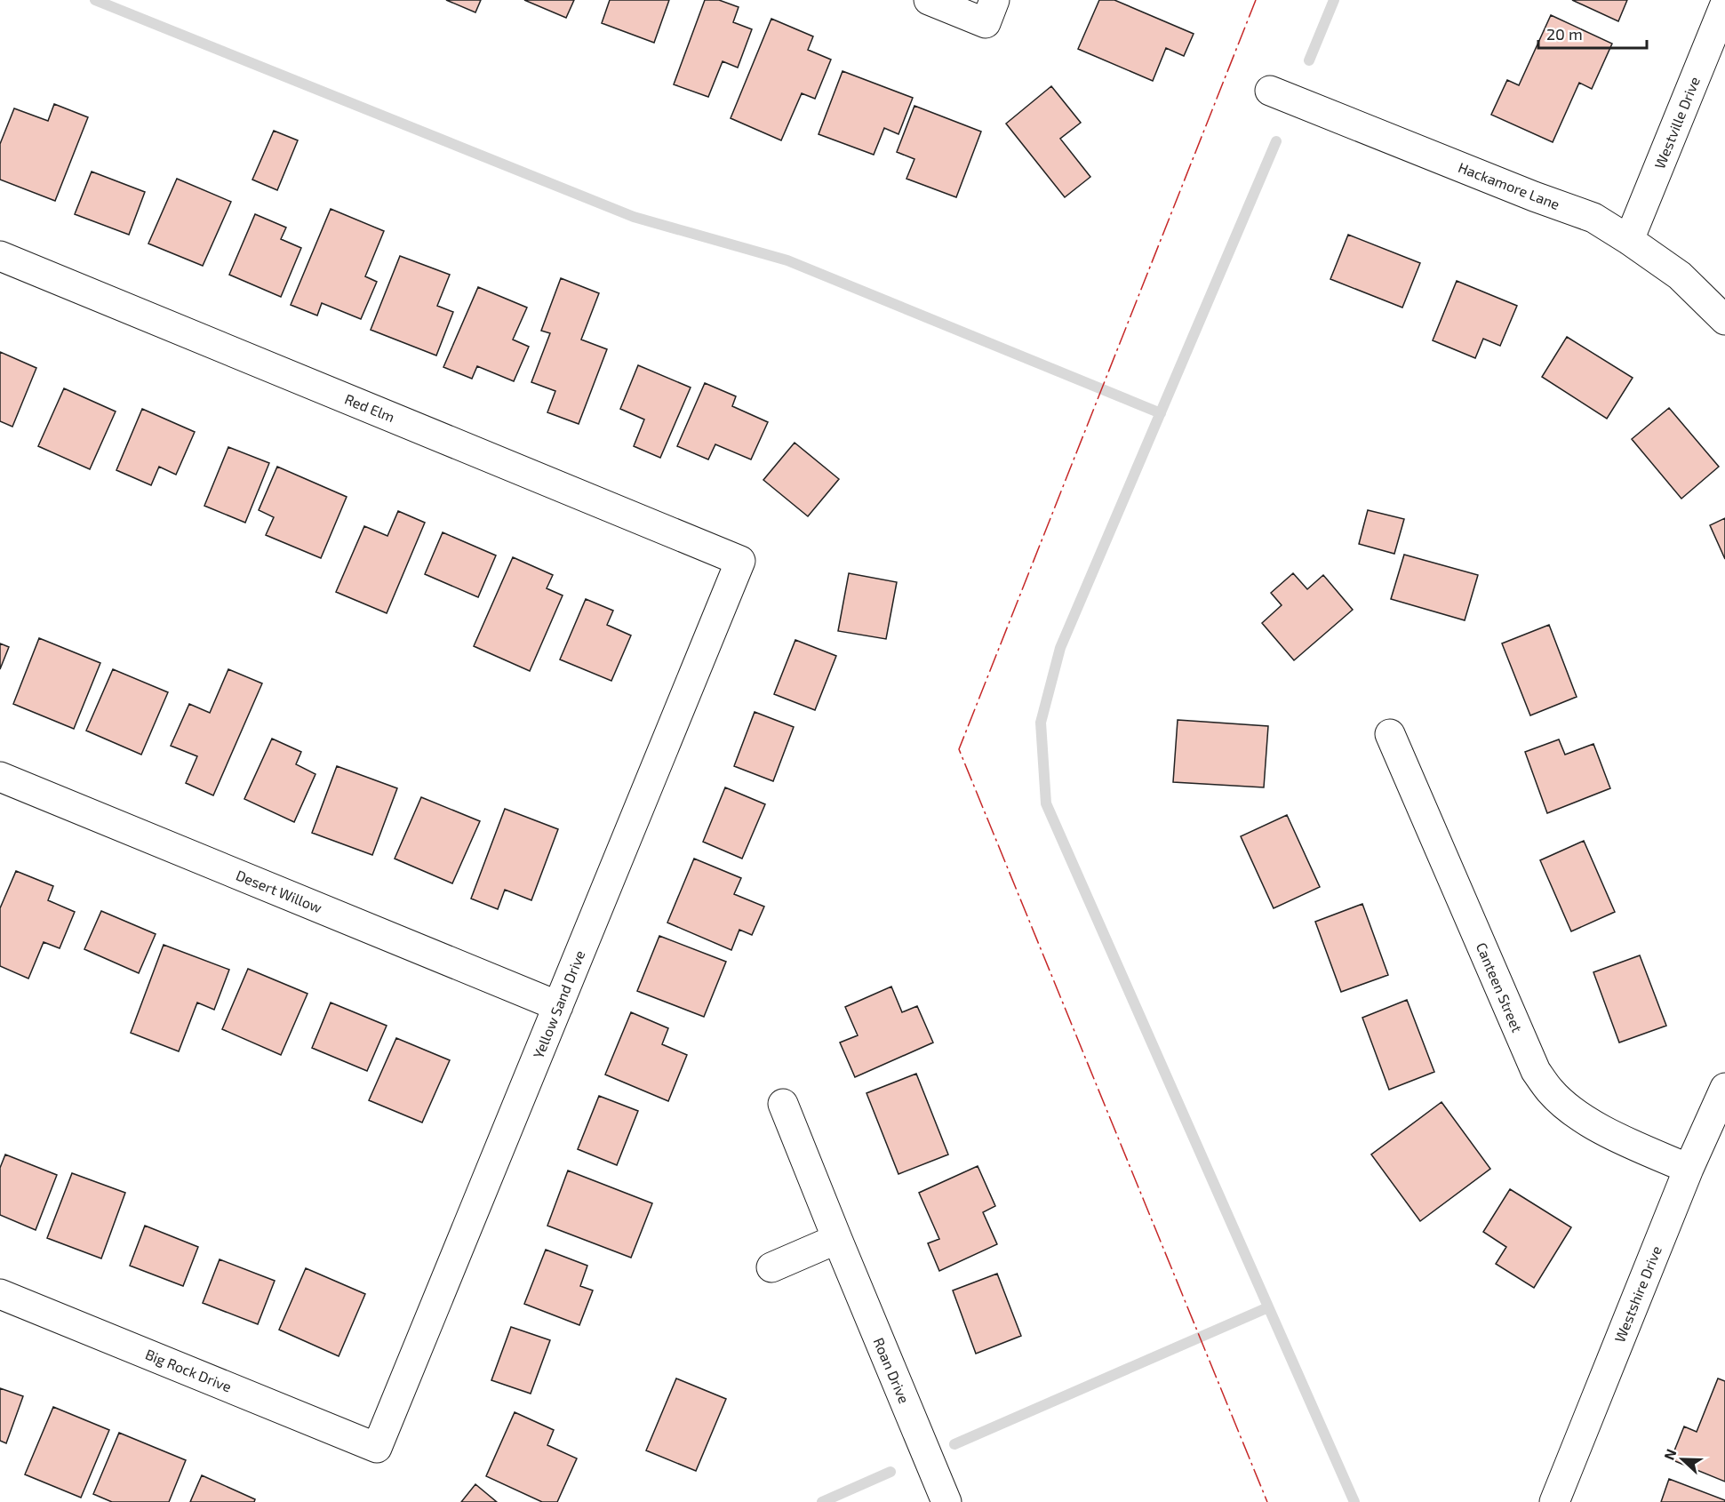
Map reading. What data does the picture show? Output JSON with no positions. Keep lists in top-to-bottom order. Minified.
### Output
{"streets":{"street":["Westville Drive","Hackamore Lane","Red Elm","Desert Willow","Canteen Street","Yellow Sand Drive","Westshire Drive","Big Rock Drive","Roan Drive"]},"crossings":[["Westville Drive","Hackamore Lane"],["Red Elm","Yellow Sand Drive"],["Desert Willow","Yellow Sand Drive"],["Canteen Street","Westshire Drive"],["Yellow Sand Drive","Big Rock Drive"]],"scale_bar":"20 m","north":"left"}
